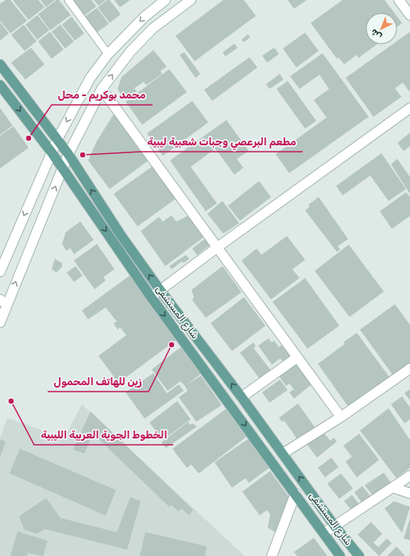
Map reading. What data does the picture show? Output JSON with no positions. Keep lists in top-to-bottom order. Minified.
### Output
{"streets":{"main road":["شارع المستشفى"]},"places":["محمد بوكريم - محل","مطعم البرعصي وجبات شعبية ليبية","زين للهاتف المحمول","الخطوط الجوية العربية الليبية"],"north":"bottom left"}
